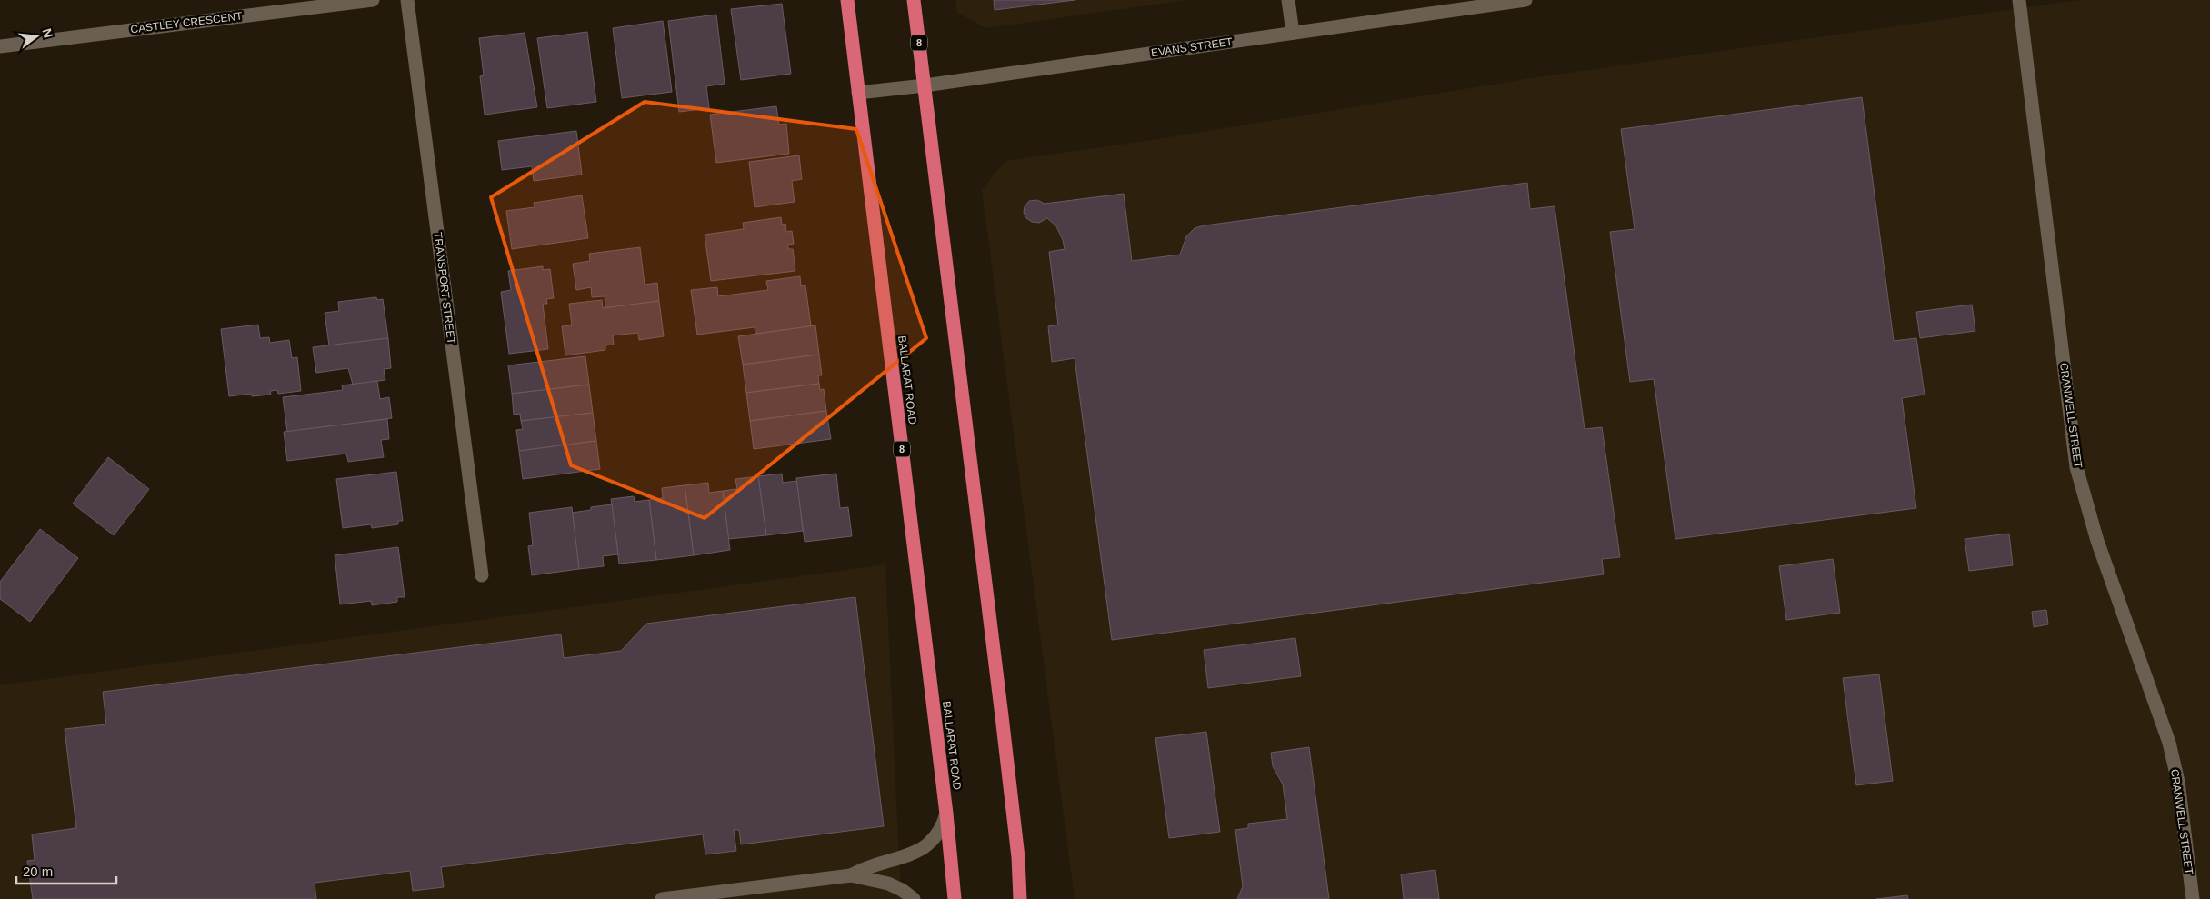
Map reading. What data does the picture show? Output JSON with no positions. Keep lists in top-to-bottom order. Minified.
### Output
{"streets":{"highway":["8","BALLARAT ROAD"],"street":["CASTLEY CRESCENT","EVANS STREET","TRANSPORT STREET","CRANWELL STREET"]},"crossings":[["8","EVANS STREET"],["EVANS STREET","BALLARAT ROAD"]],"scale_bar":"20 m","north":"right"}
